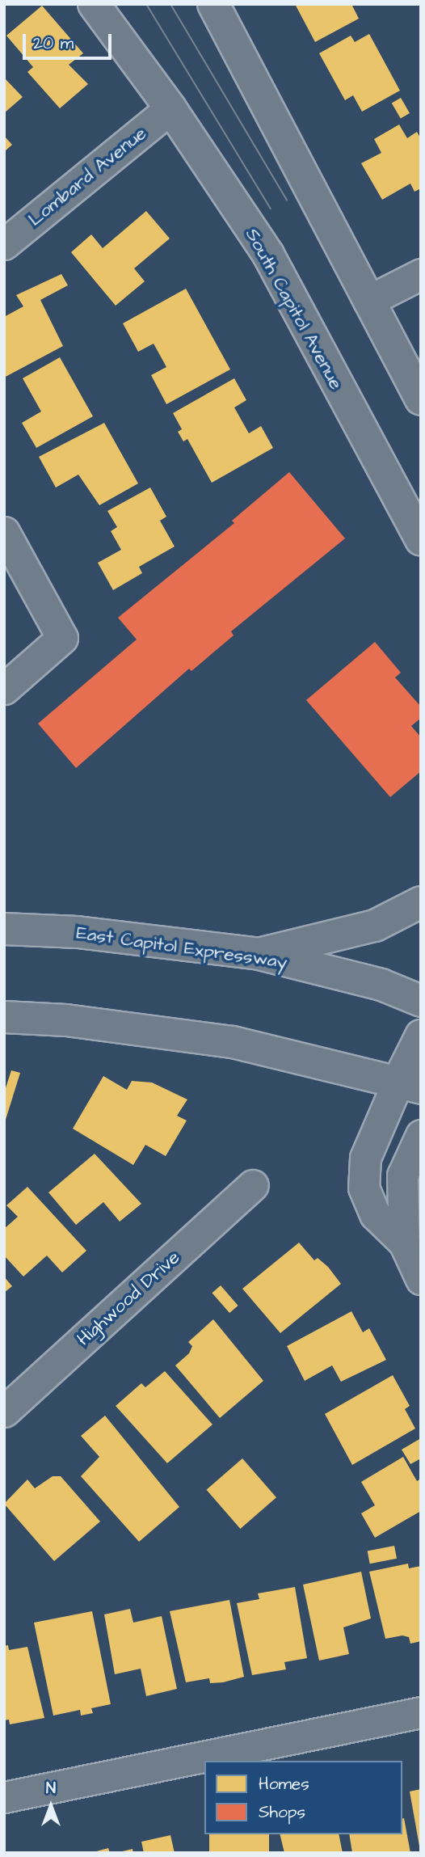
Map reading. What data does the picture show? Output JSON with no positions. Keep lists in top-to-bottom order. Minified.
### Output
{"streets":{"main road":["South Capitol Avenue","East Capitol Expressway"],"street":["Lombard Avenue","Highwood Drive"]},"crossings":[["Lombard Avenue","South Capitol Avenue"]],"legend":["Homes","Shops"],"scale_bar":"20 m","north":"top"}
